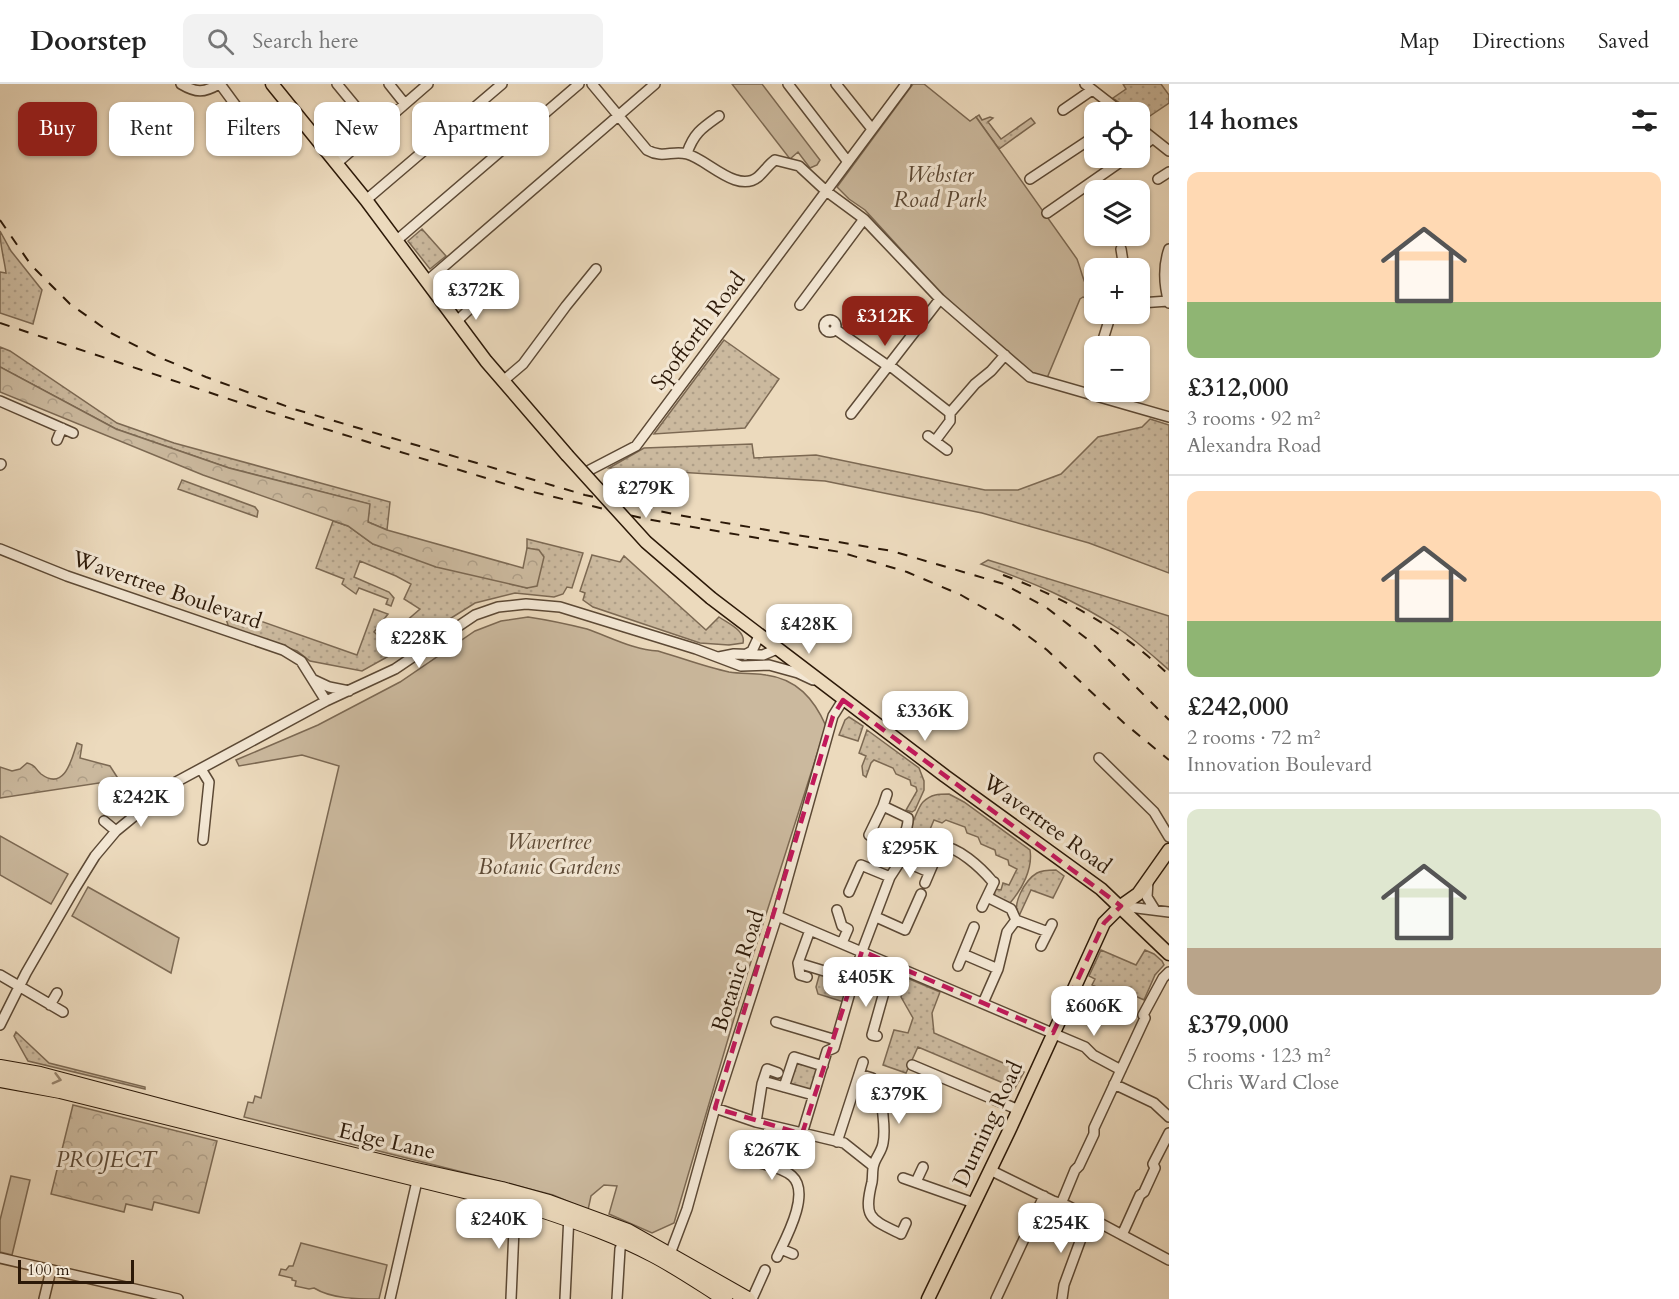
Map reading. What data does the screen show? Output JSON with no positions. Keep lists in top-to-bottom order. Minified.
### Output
{"streets":{"highway":["Edge Lane"],"main road":["Wavertree Road","Durning Road"],"street":["Spofforth Road","Wavertree Boulevard","Botanic Road"]},"crossings":[["Spofforth Road","Wavertree Road"],["Wavertree Road","Botanic Road"],["Wavertree Road","Durning Road"],["Botanic Road","Edge Lane"]],"parks":["Webster Road Park","Wavertree Botanic Gardens","PROJECT"],"scale_bar":"100 m","page":{"header":"Doorstep","search":"Search here","nav":["Map","Directions","Saved"],"heading":"14 homes","map_buttons":["+","−"],"chip":["Buy","Rent","Filters","New","Apartment"],"list":[{"name":"£312,000","note":"3 rooms · 92 m² · Alexandra Road"},{"name":"£242,000","note":"2 rooms · 72 m² · Innovation Boulevard"},{"name":"£379,000","note":"5 rooms · 123 m² · Chris Ward Close"}],"price":["£372K","£312K","£279K","£428K","£228K","£336K","£242K","£295K","£405K","£606K","£379K","£267K","£240K","£254K"],"scale":"100 m"}}
